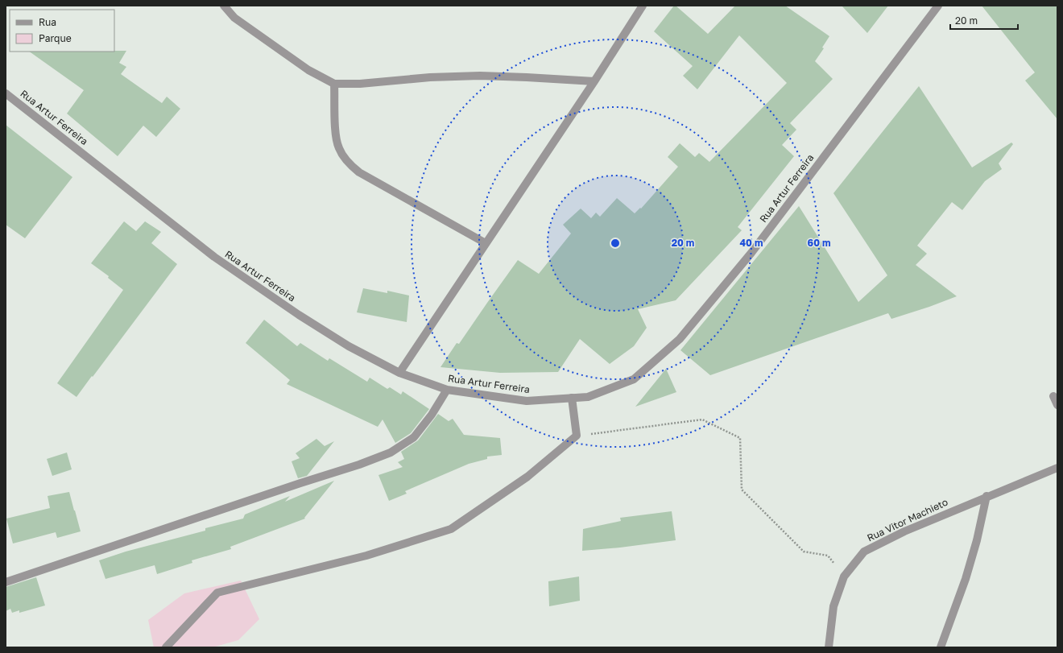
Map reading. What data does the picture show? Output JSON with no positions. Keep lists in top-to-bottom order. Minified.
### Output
{"streets":{"street":["Rua Artur Ferreira","Rua Vitor Machieto"]},"legend":["Rua","Parque"],"scale_bar":"20 m","rings":["20 m","40 m","60 m"]}
